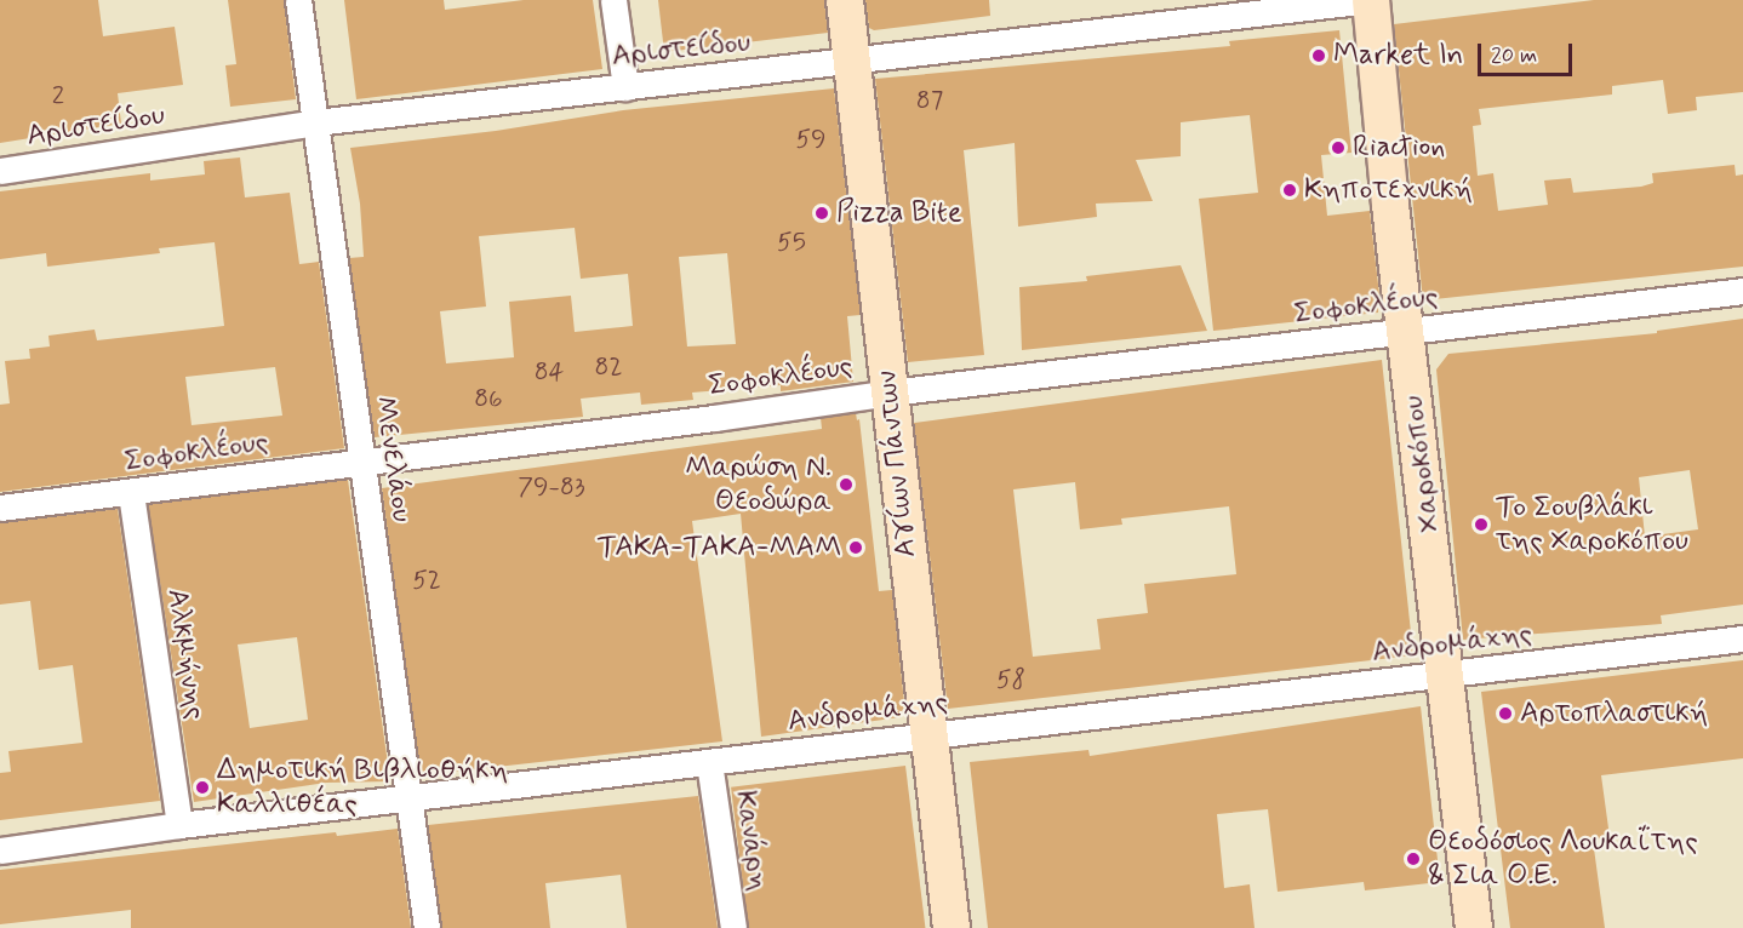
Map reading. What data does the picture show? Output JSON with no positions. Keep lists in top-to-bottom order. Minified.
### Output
{"streets":{"street":["Αριστείδου","Σοφοκλέους","Μενελάου","Αγίων Πάντων","Χαροκόπου","Ανδρομάχης","Αλκμήνης","Κανάρη"]},"crossings":[["Αριστείδου","Μενελάου"],["Αριστείδου","Αγίων Πάντων"],["Αριστείδου","Χαροκόπου"],["Σοφοκλέους","Μενελάου"],["Σοφοκλέους","Αγίων Πάντων"],["Σοφοκλέους","Χαροκόπου"],["Σοφοκλέους","Αλκμήνης"],["Μενελάου","Ανδρομάχης"],["Αγίων Πάντων","Ανδρομάχης"],["Χαροκόπου","Ανδρομάχης"],["Ανδρομάχης","Αλκμήνης"],["Ανδρομάχης","Κανάρη"]],"places":["Market In","Riaction","Κηποτεχνική","Pizza Bite","Μαρώση Ν. Θεοδώρα","Το Σουβλάκι της Χαροκόπου","ΤΑΚΑ-ΤΑΚΑ-ΜΑΜ","Αρτοπλαστική","Δημοτική Βιβλιοθήκη Καλλιθέας","Θεοδόσιος Λουκαΐτης & Σια Ο.Ε."],"house_numbers":["2","87","59","55","82","84","86","79-83","52","58"],"scale_bar":"20 m"}
